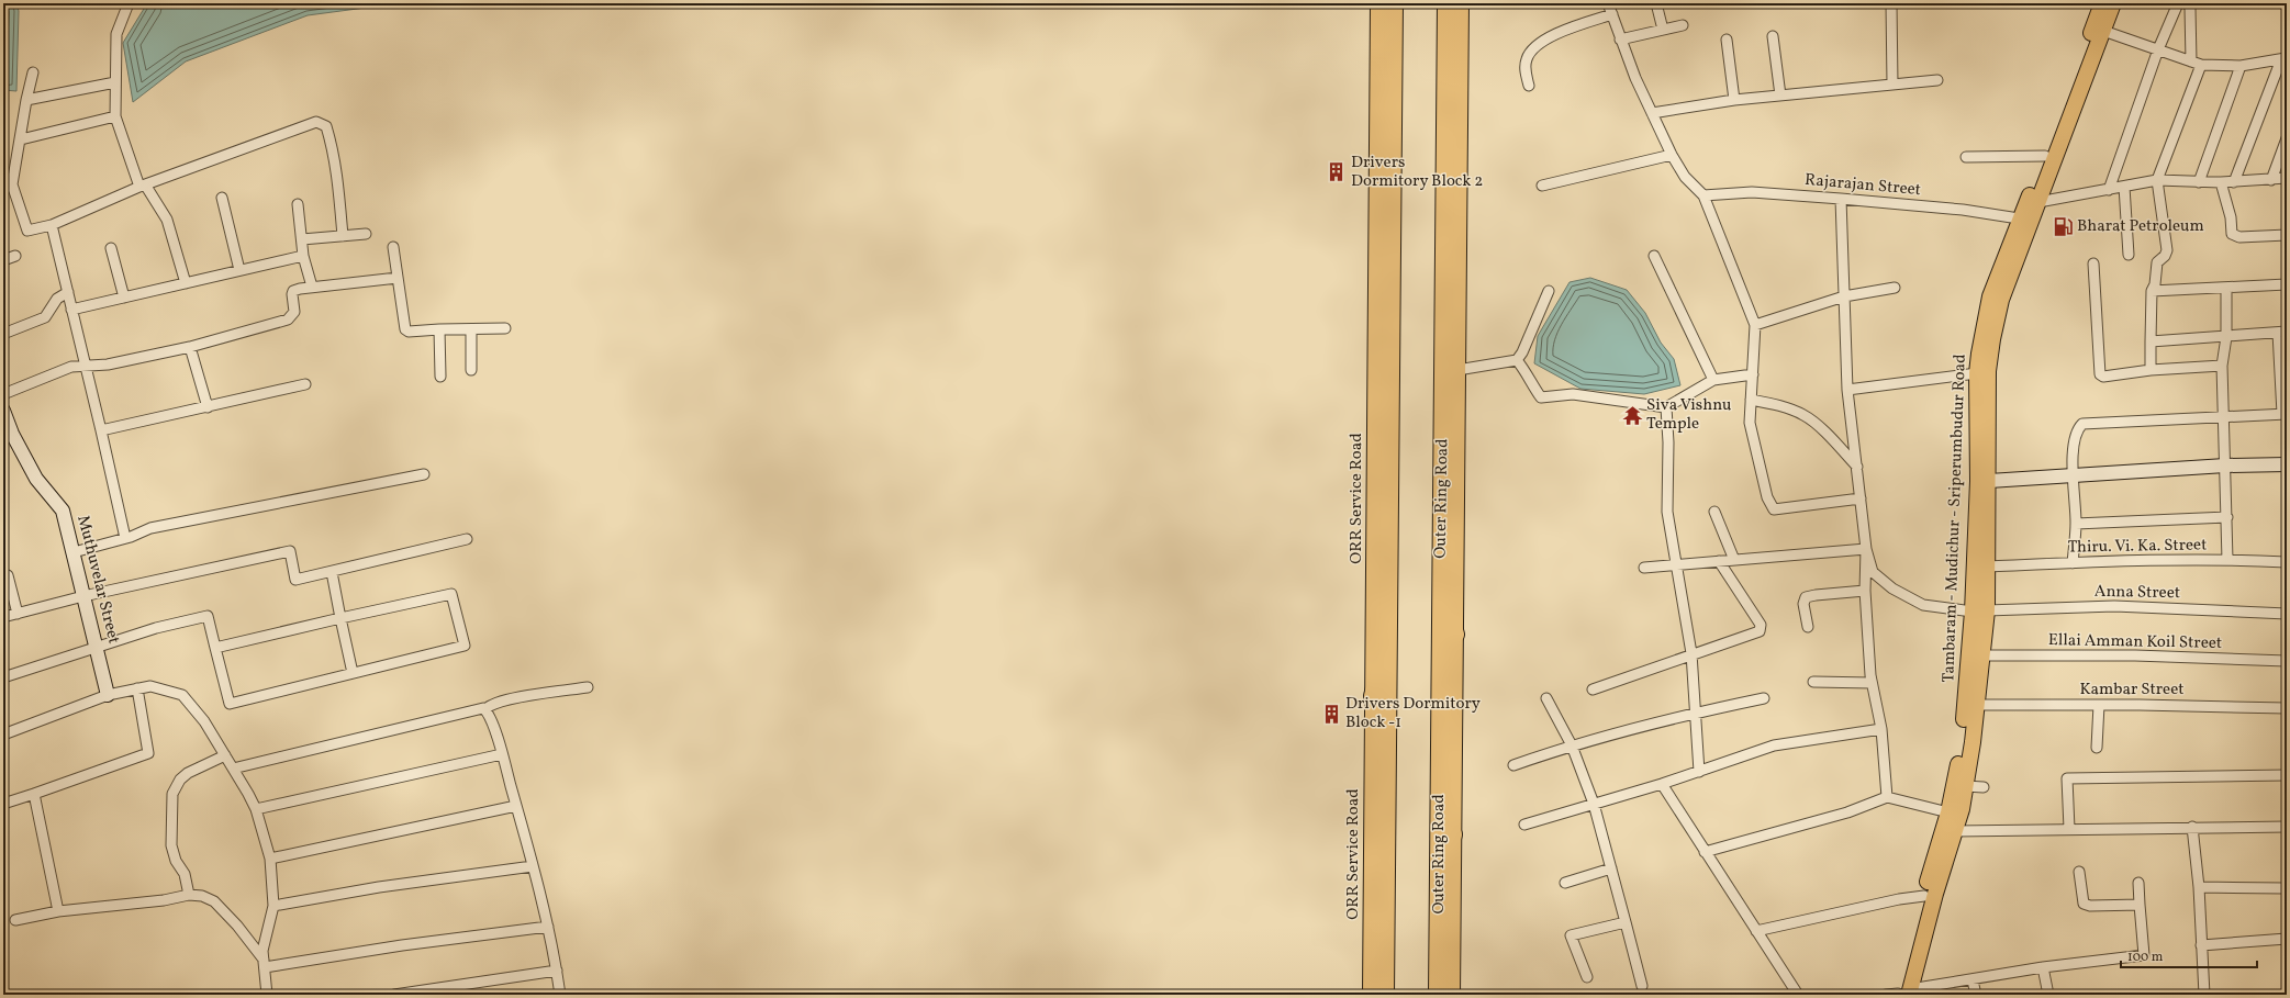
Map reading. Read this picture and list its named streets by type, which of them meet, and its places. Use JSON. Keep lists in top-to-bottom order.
{
  "streets": {
    "highway": ["Outer Ring Road"],
    "main road": ["ORR Service Road", "Tambaram - Mudichur - Sriperumbudur Road"],
    "street": [
      "Rajarajan Street",
      "Thiru. Vi. Ka. Street",
      "Muthuvelar Street",
      "Anna Street",
      "Ellai Amman Koil Street",
      "Kambar Street"
    ]
  },
  "crossings": [
    ["Rajarajan Street", "Tambaram - Mudichur - Sriperumbudur Road"],
    ["Tambaram - Mudichur - Sriperumbudur Road", "Thiru. Vi. Ka. Street"],
    ["Tambaram - Mudichur - Sriperumbudur Road", "Anna Street"],
    ["Tambaram - Mudichur - Sriperumbudur Road", "Ellai Amman Koil Street"],
    ["Tambaram - Mudichur - Sriperumbudur Road", "Kambar Street"]
  ],
  "places": {
    "building": ["Drivers Dormitory Block 2", "Drivers Dormitory Block -1"],
    "fuel station": ["Bharat Petroleum"],
    "temple": ["Siva Vishnu Temple"]
  },
  "scale_bar": "100 m"
}
